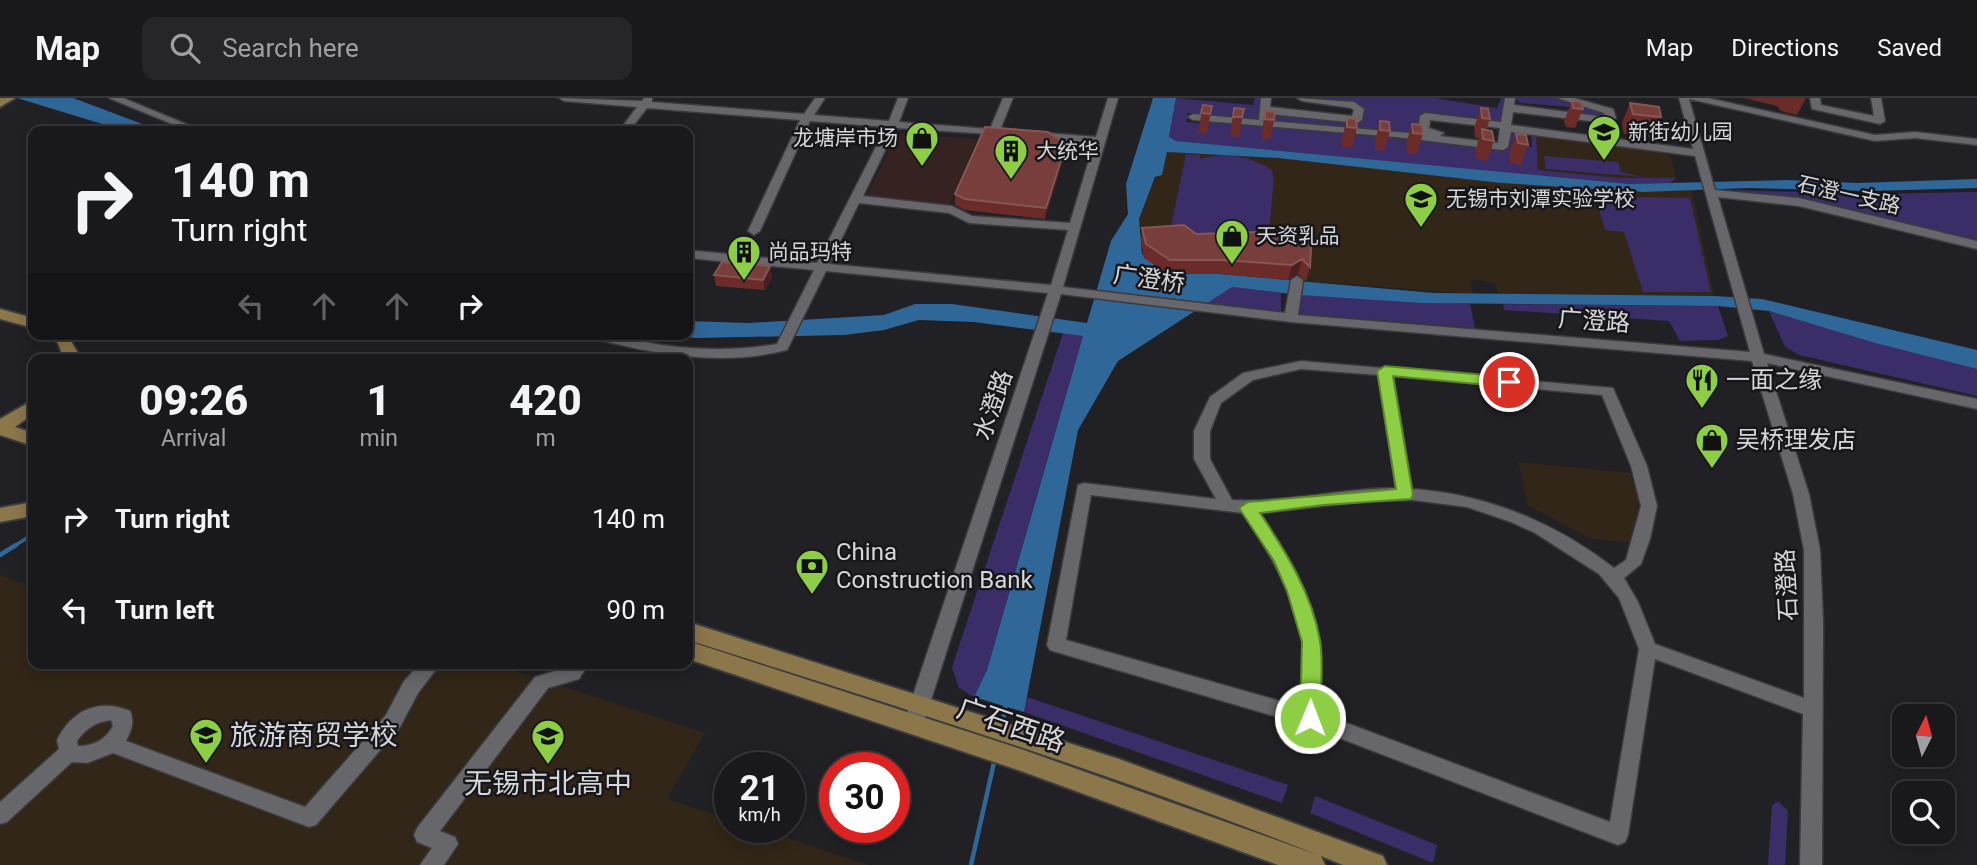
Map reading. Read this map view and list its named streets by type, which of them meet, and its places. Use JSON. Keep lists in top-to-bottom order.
{
  "streets": {
    "main road": ["广石西路"],
    "street": [
      "石澄一支路",
      "广澄桥",
      "广澄路",
      "水澄路",
      "石澄路"
    ]
  },
  "crossings": [
    ["石澄一支路", "石澄路"],
    ["广澄桥", "广澄路"],
    ["广澄桥", "水澄路"],
    ["广澄路", "石澄路"],
    ["水澄路", "广石西路"]
  ],
  "places": {
    "school or university": [
      "新街幼儿园",
      "无锡市刘潭实验学校",
      "旅游商贸学校",
      "无锡市北高中"
    ],
    "shop": ["龙塘岸市场", "天资乳品", "吴桥理发店"],
    "building": ["大统华", "尚品玛特"],
    "restaurant": ["一面之缘"],
    "bank": ["China Construction Bank"]
  },
  "north": "top",
  "page": {
    "header": "Map",
    "search": "Search here",
    "nav": ["Map", "Directions", "Saved"],
    "turn": ["140 m", "Turn right"],
    "eta": [
      "09:26",
      "Arrival",
      "1",
      "min",
      "420",
      "m"
    ],
    "list": [
      {
        "name": "Turn right",
        "value": "140 m"
      },
      {
        "name": "Turn left",
        "value": "90 m"
      }
    ],
    "speed": "21 km/h",
    "limit": "30"
  }
}
